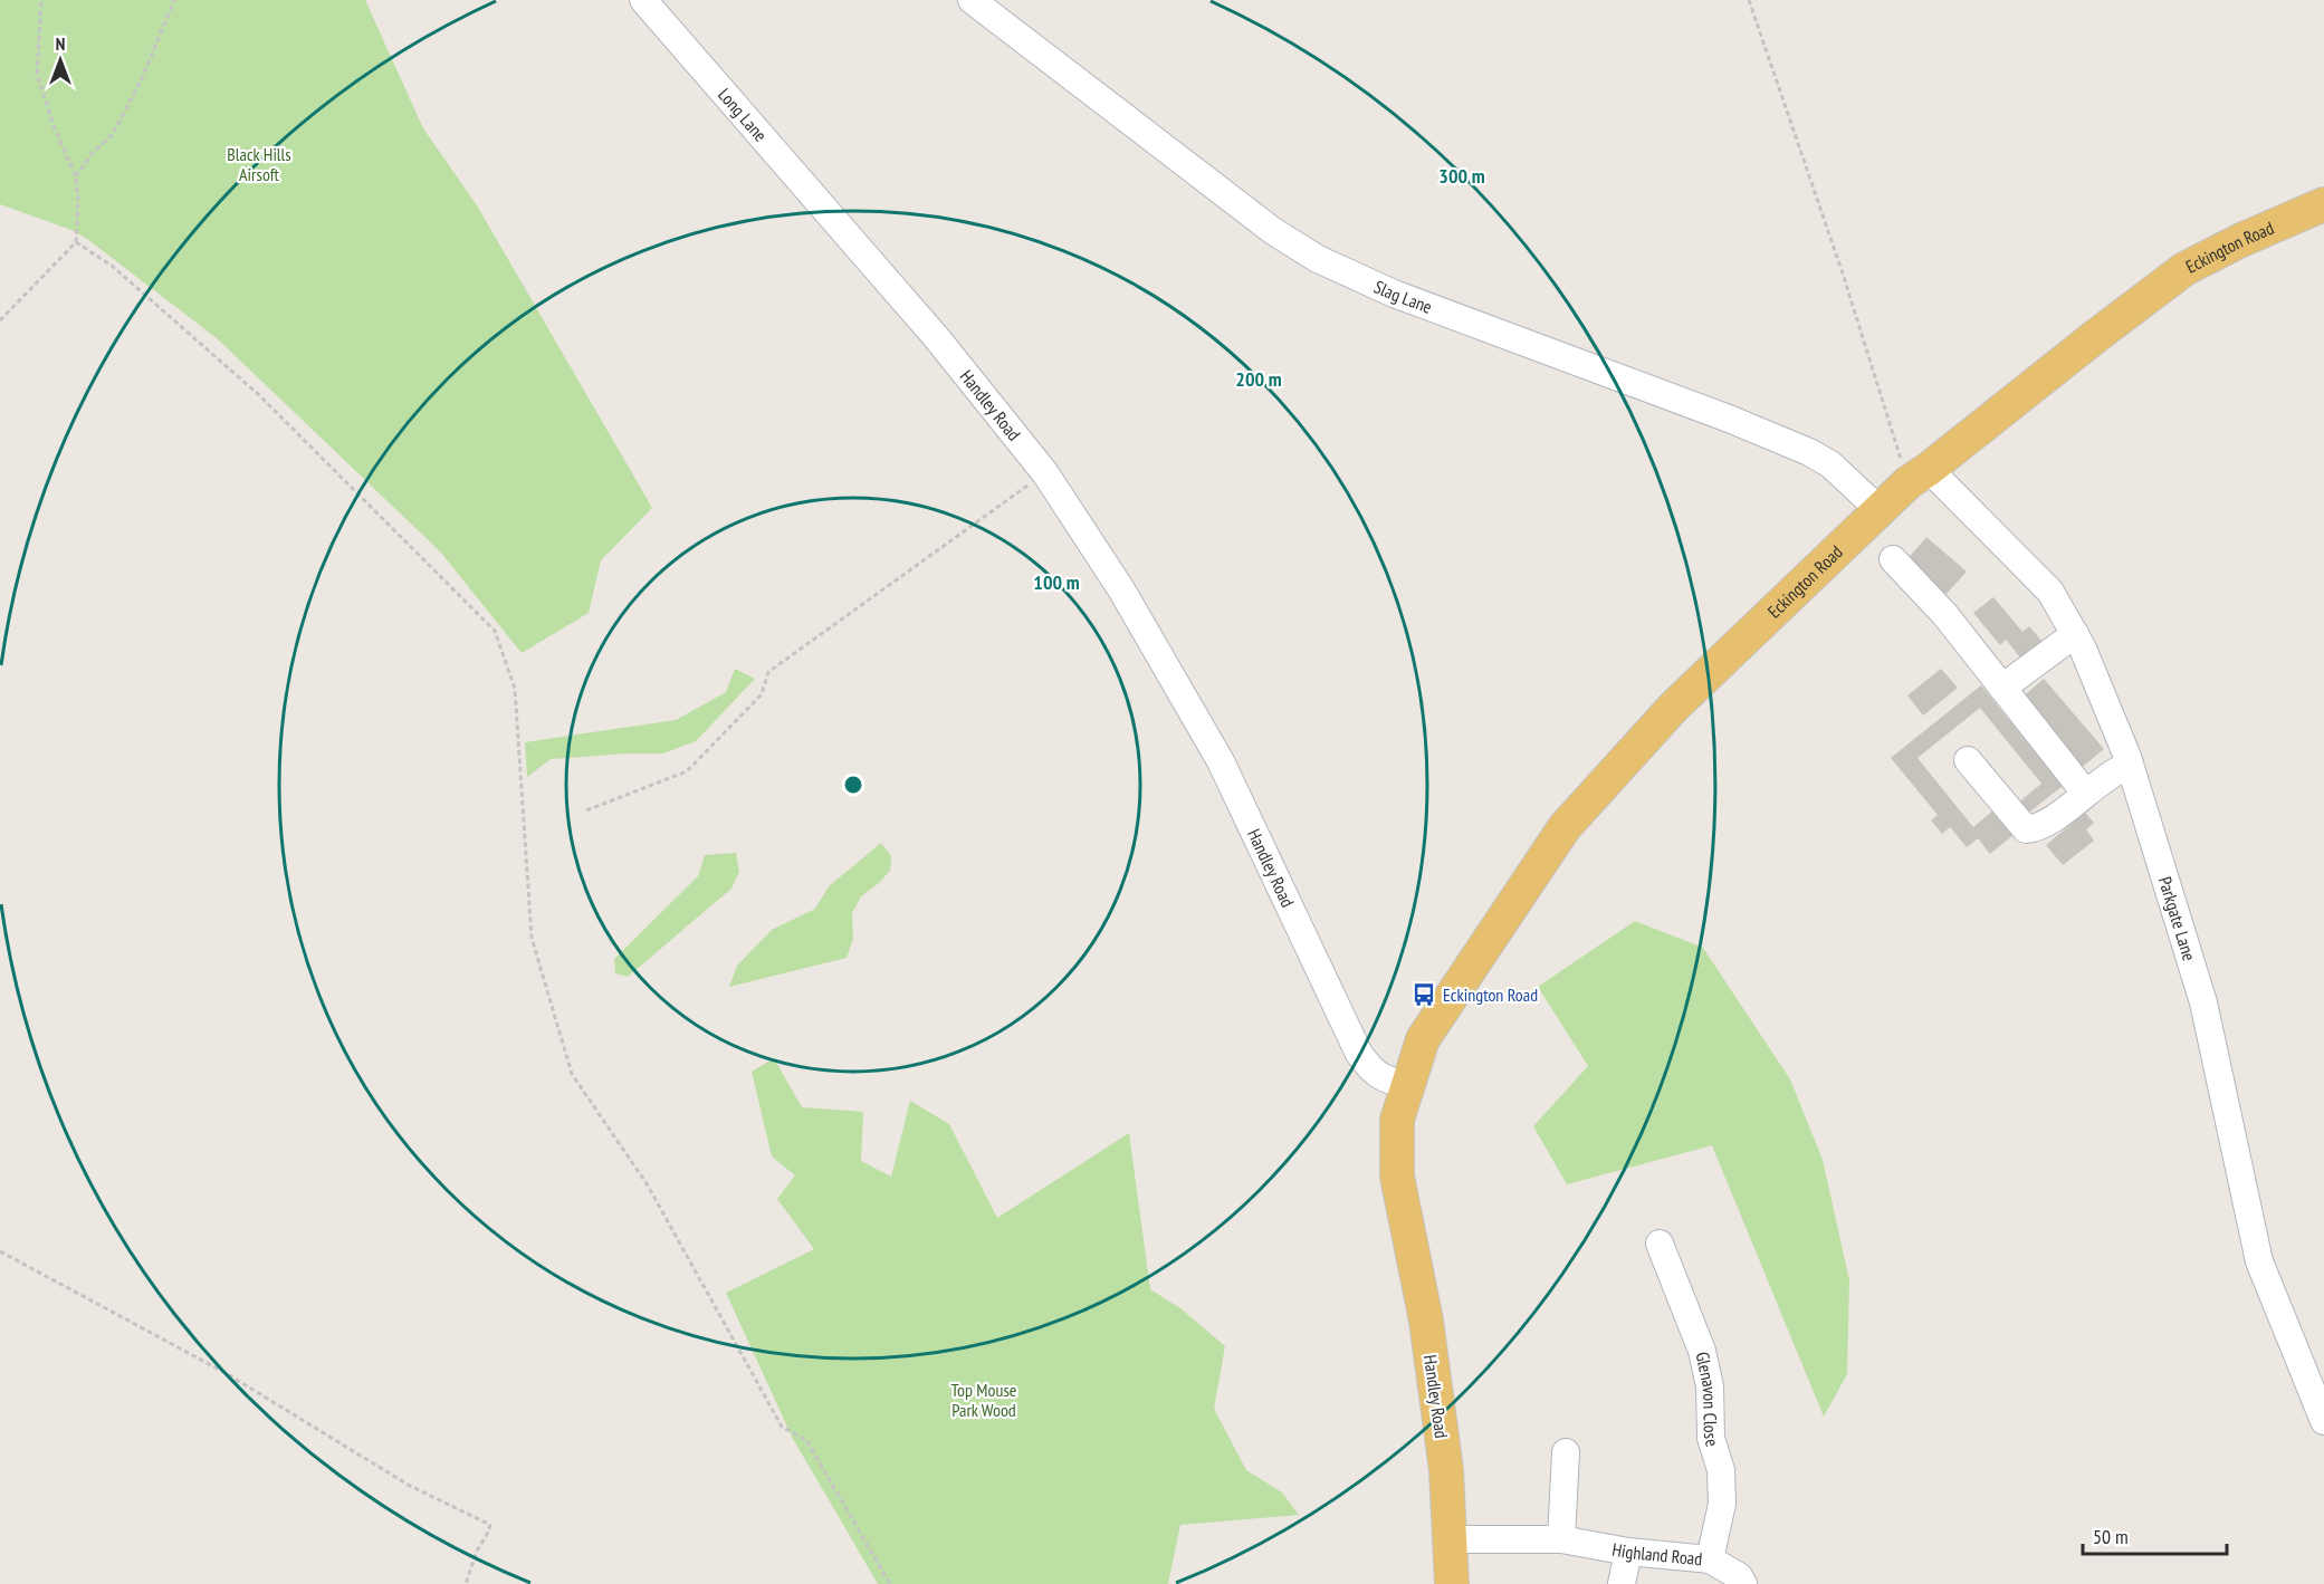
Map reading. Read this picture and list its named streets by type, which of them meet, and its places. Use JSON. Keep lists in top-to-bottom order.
{
  "streets": {
    "main road": ["Eckington Road", "Handley Road"],
    "street": [
      "Long Lane",
      "Slag Lane",
      "Parkgate Lane",
      "Glenavon Close",
      "Highland Road"
    ]
  },
  "crossings": [
    ["Long Lane", "Handley Road"],
    ["Eckington Road", "Slag Lane"],
    ["Eckington Road", "Handley Road"],
    ["Eckington Road", "Parkgate Lane"],
    ["Handley Road", "Highland Road"],
    ["Glenavon Close", "Highland Road"]
  ],
  "parks": ["Black Hills Airsoft", "Top Mouse Park Wood"],
  "places": {
    "bus stop": ["Eckington Road"]
  },
  "scale_bar": "50 m",
  "north": "top",
  "rings": ["300 m", "200 m", "100 m"]
}
